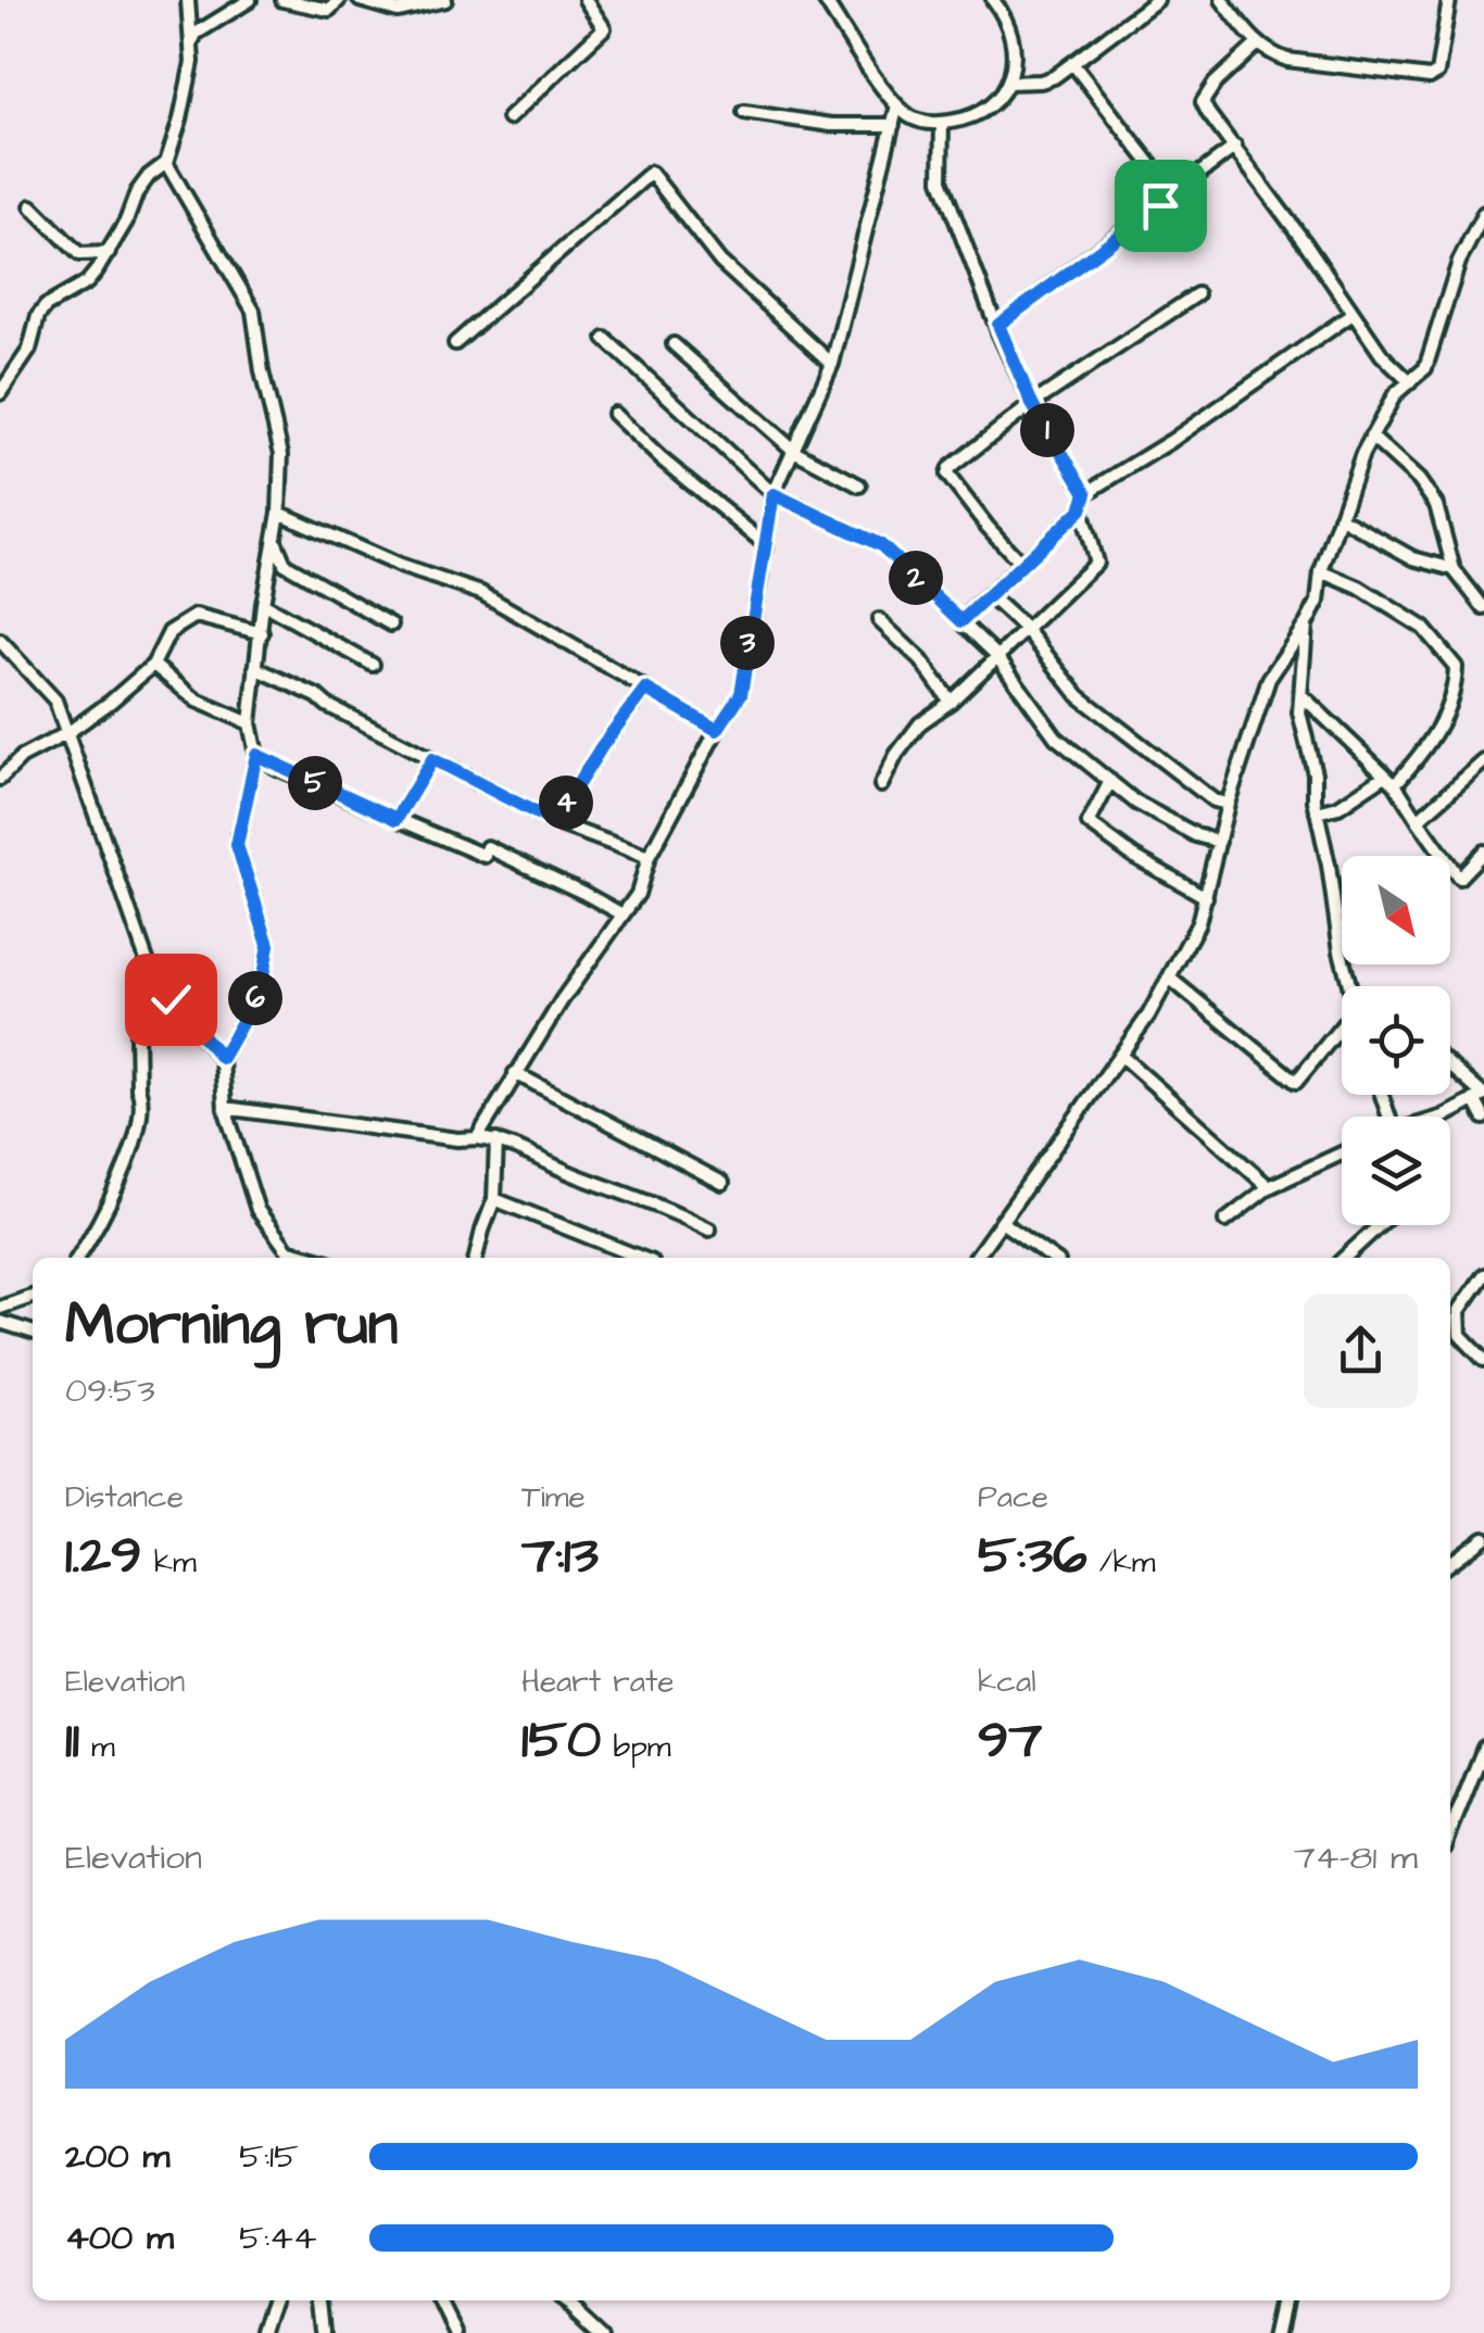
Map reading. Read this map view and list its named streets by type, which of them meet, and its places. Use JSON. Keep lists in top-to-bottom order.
{
  "north": "bottom right",
  "page": {
    "pins": [
      "1",
      "2",
      "3",
      "5",
      "4",
      "6"
    ],
    "heading": ["Morning run", "09:53"],
    "stats": [
      ["Distance", "1.29 km"],
      ["Time", "7:13"],
      ["Pace", "5:36 /km"],
      ["Elevation", "11 m"],
      ["Heart rate", "150 bpm"],
      ["kcal", "97"]
    ],
    "chart": ["Elevation", "74–81 m"],
    "list": [
      {
        "name": "200 m",
        "note": "5:15"
      },
      {
        "name": "400 m",
        "note": "5:44"
      }
    ]
  }
}
